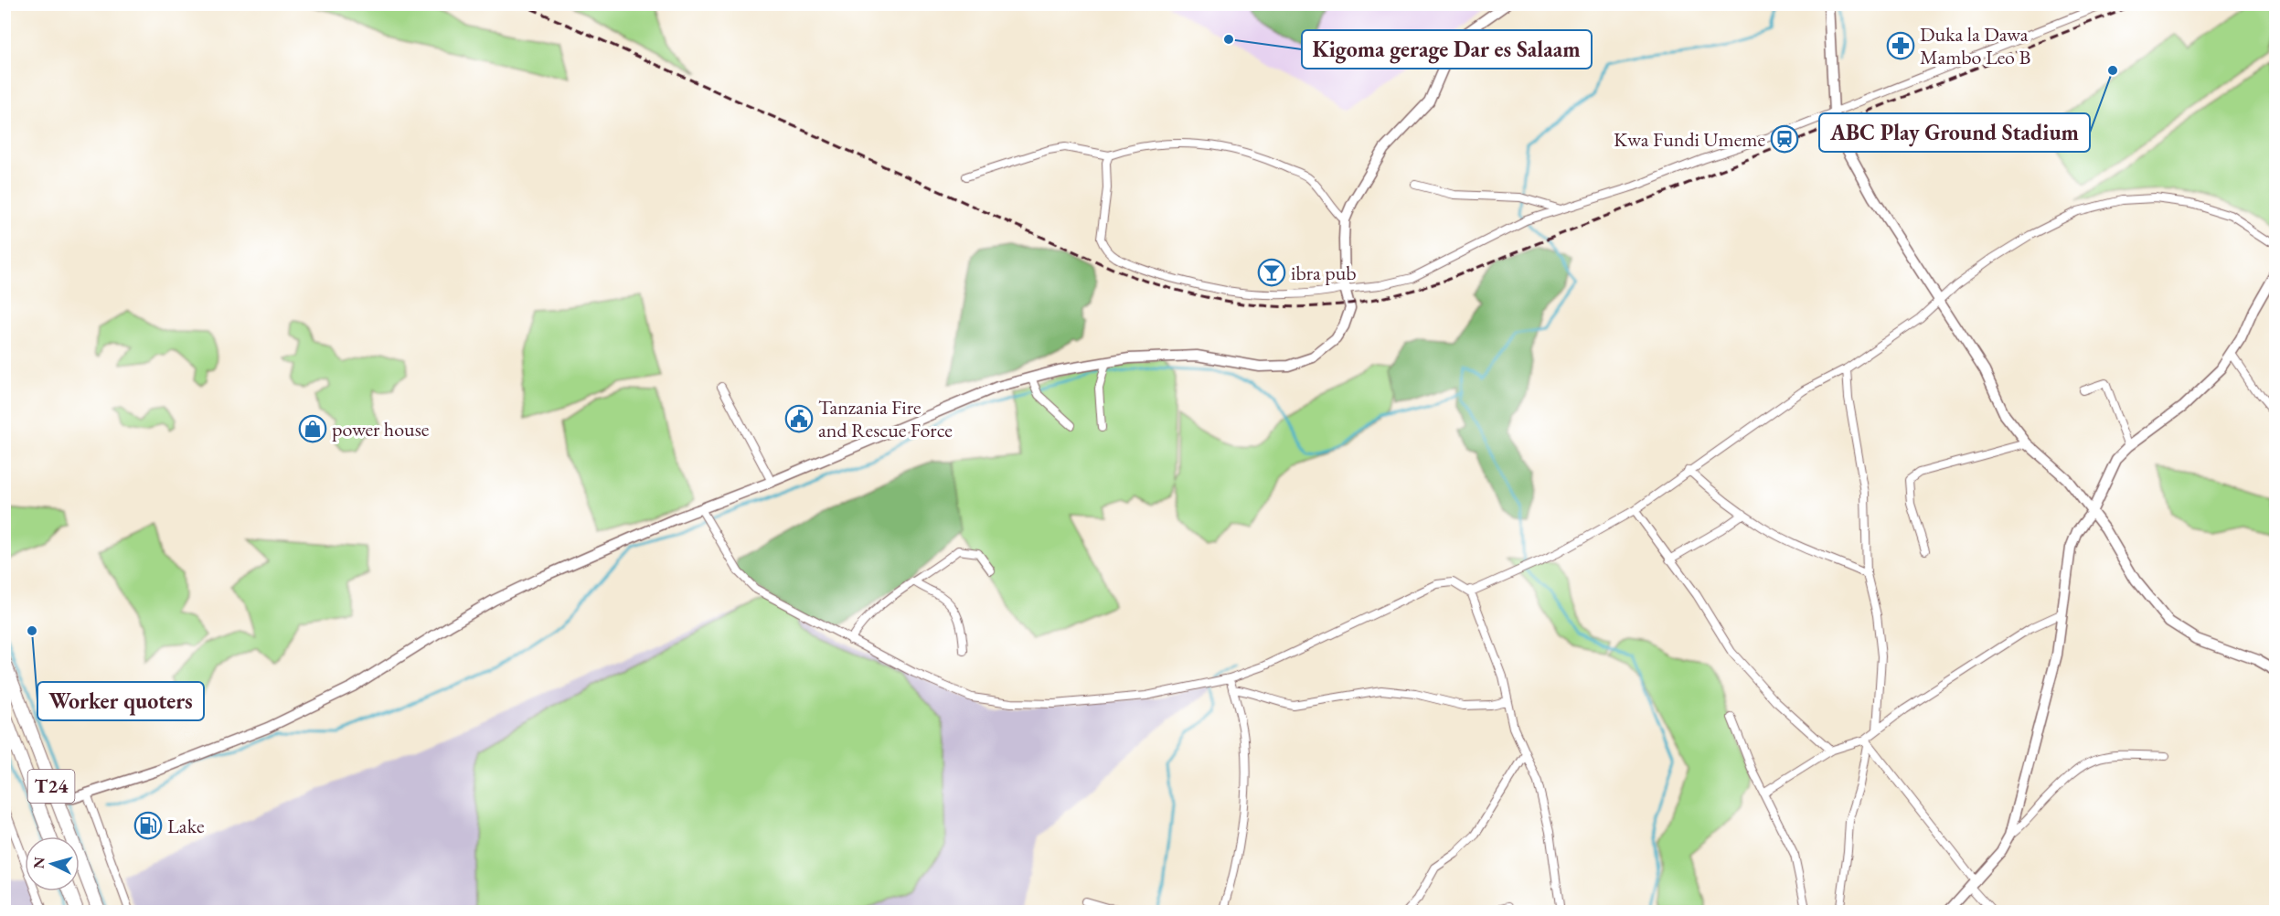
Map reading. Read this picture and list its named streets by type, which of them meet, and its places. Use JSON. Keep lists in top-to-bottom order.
{
  "streets": {
    "highway": ["T24"]
  },
  "places": {
    "other": ["Kigoma gerage Dar es Salaam", "ABC Play Ground Stadium", "Worker quoters"],
    "pharmacy": ["Duka la Dawa Mambo Leo B"],
    "station": ["Kwa Fundi Umeme"],
    "bar": ["ibra pub"],
    "public building": ["Tanzania Fire and Rescue Force"],
    "shop": ["power house"],
    "fuel station": ["Lake"]
  },
  "north": "left"
}
